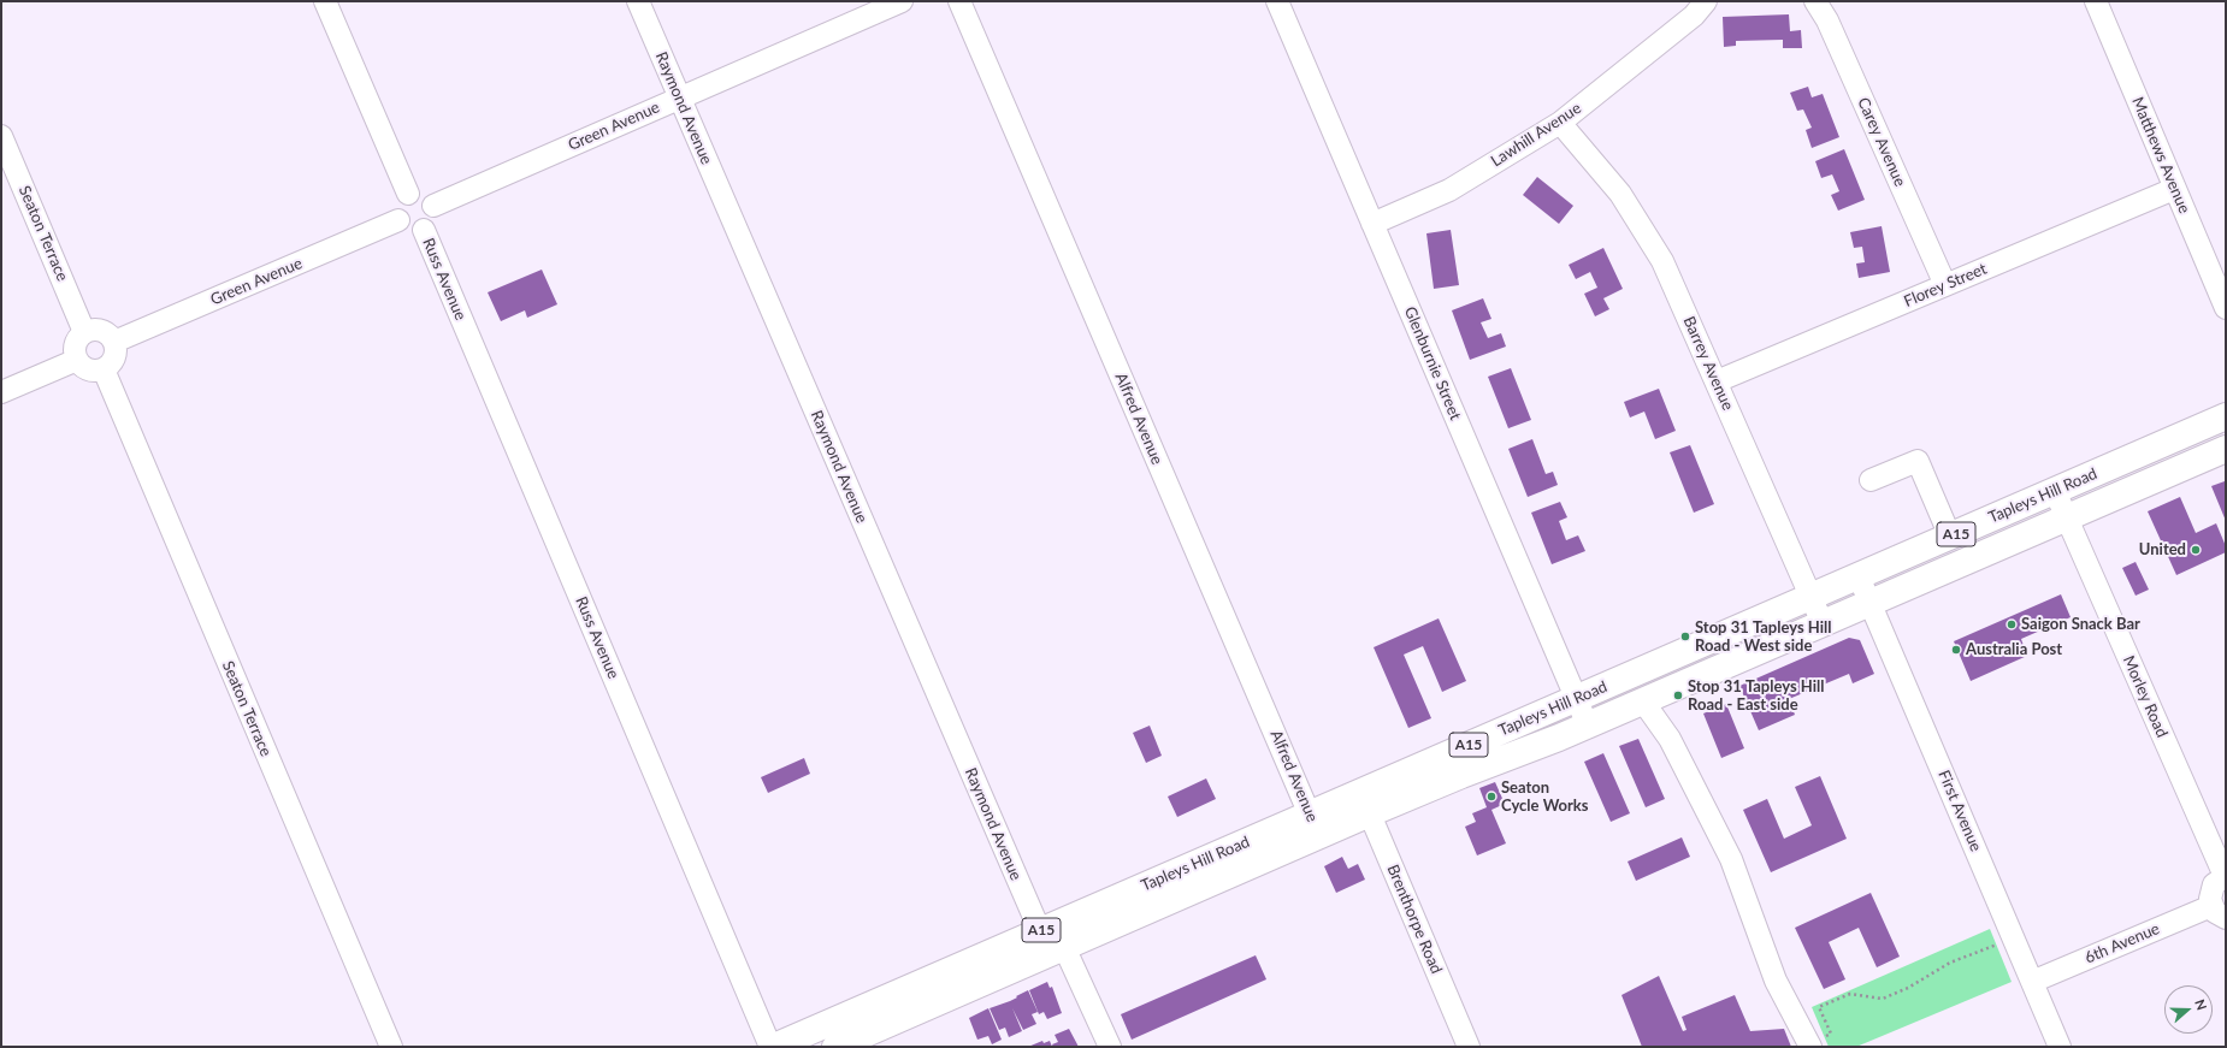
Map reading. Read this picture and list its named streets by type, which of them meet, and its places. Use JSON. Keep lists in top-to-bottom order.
{
  "streets": {
    "main road": ["Tapleys Hill Road", "A15"],
    "street": [
      "Raymond Avenue",
      "Green Avenue",
      "Lawhill Avenue",
      "Carey Avenue",
      "Matthews Avenue",
      "Seaton Terrace",
      "Russ Avenue",
      "Florey Street",
      "Glenburnie Street",
      "Barrey Avenue",
      "Alfred Avenue",
      "Morley Road",
      "First Avenue",
      "Brenthorpe Road",
      "6th Avenue"
    ]
  },
  "crossings": [
    ["Raymond Avenue", "Green Avenue"],
    ["Raymond Avenue", "Tapleys Hill Road"],
    ["Green Avenue", "Seaton Terrace"],
    ["Green Avenue", "Russ Avenue"],
    ["Lawhill Avenue", "Glenburnie Street"],
    ["Lawhill Avenue", "Barrey Avenue"],
    ["Carey Avenue", "Florey Street"],
    ["Matthews Avenue", "Florey Street"],
    ["Florey Street", "Barrey Avenue"],
    ["Glenburnie Street", "Tapleys Hill Road"],
    ["Barrey Avenue", "Tapleys Hill Road"],
    ["Alfred Avenue", "Tapleys Hill Road"],
    ["Tapleys Hill Road", "Morley Road"],
    ["Tapleys Hill Road", "First Avenue"],
    ["Tapleys Hill Road", "Brenthorpe Road"],
    ["First Avenue", "6th Avenue"]
  ],
  "places": [
    "United",
    "Saigon Snack Bar",
    "Stop 31 Tapleys Hill Road - West side",
    "Australia Post",
    "Stop 31 Tapleys Hill Road - East side",
    "Seaton Cycle Works"
  ],
  "north": "right"
}
